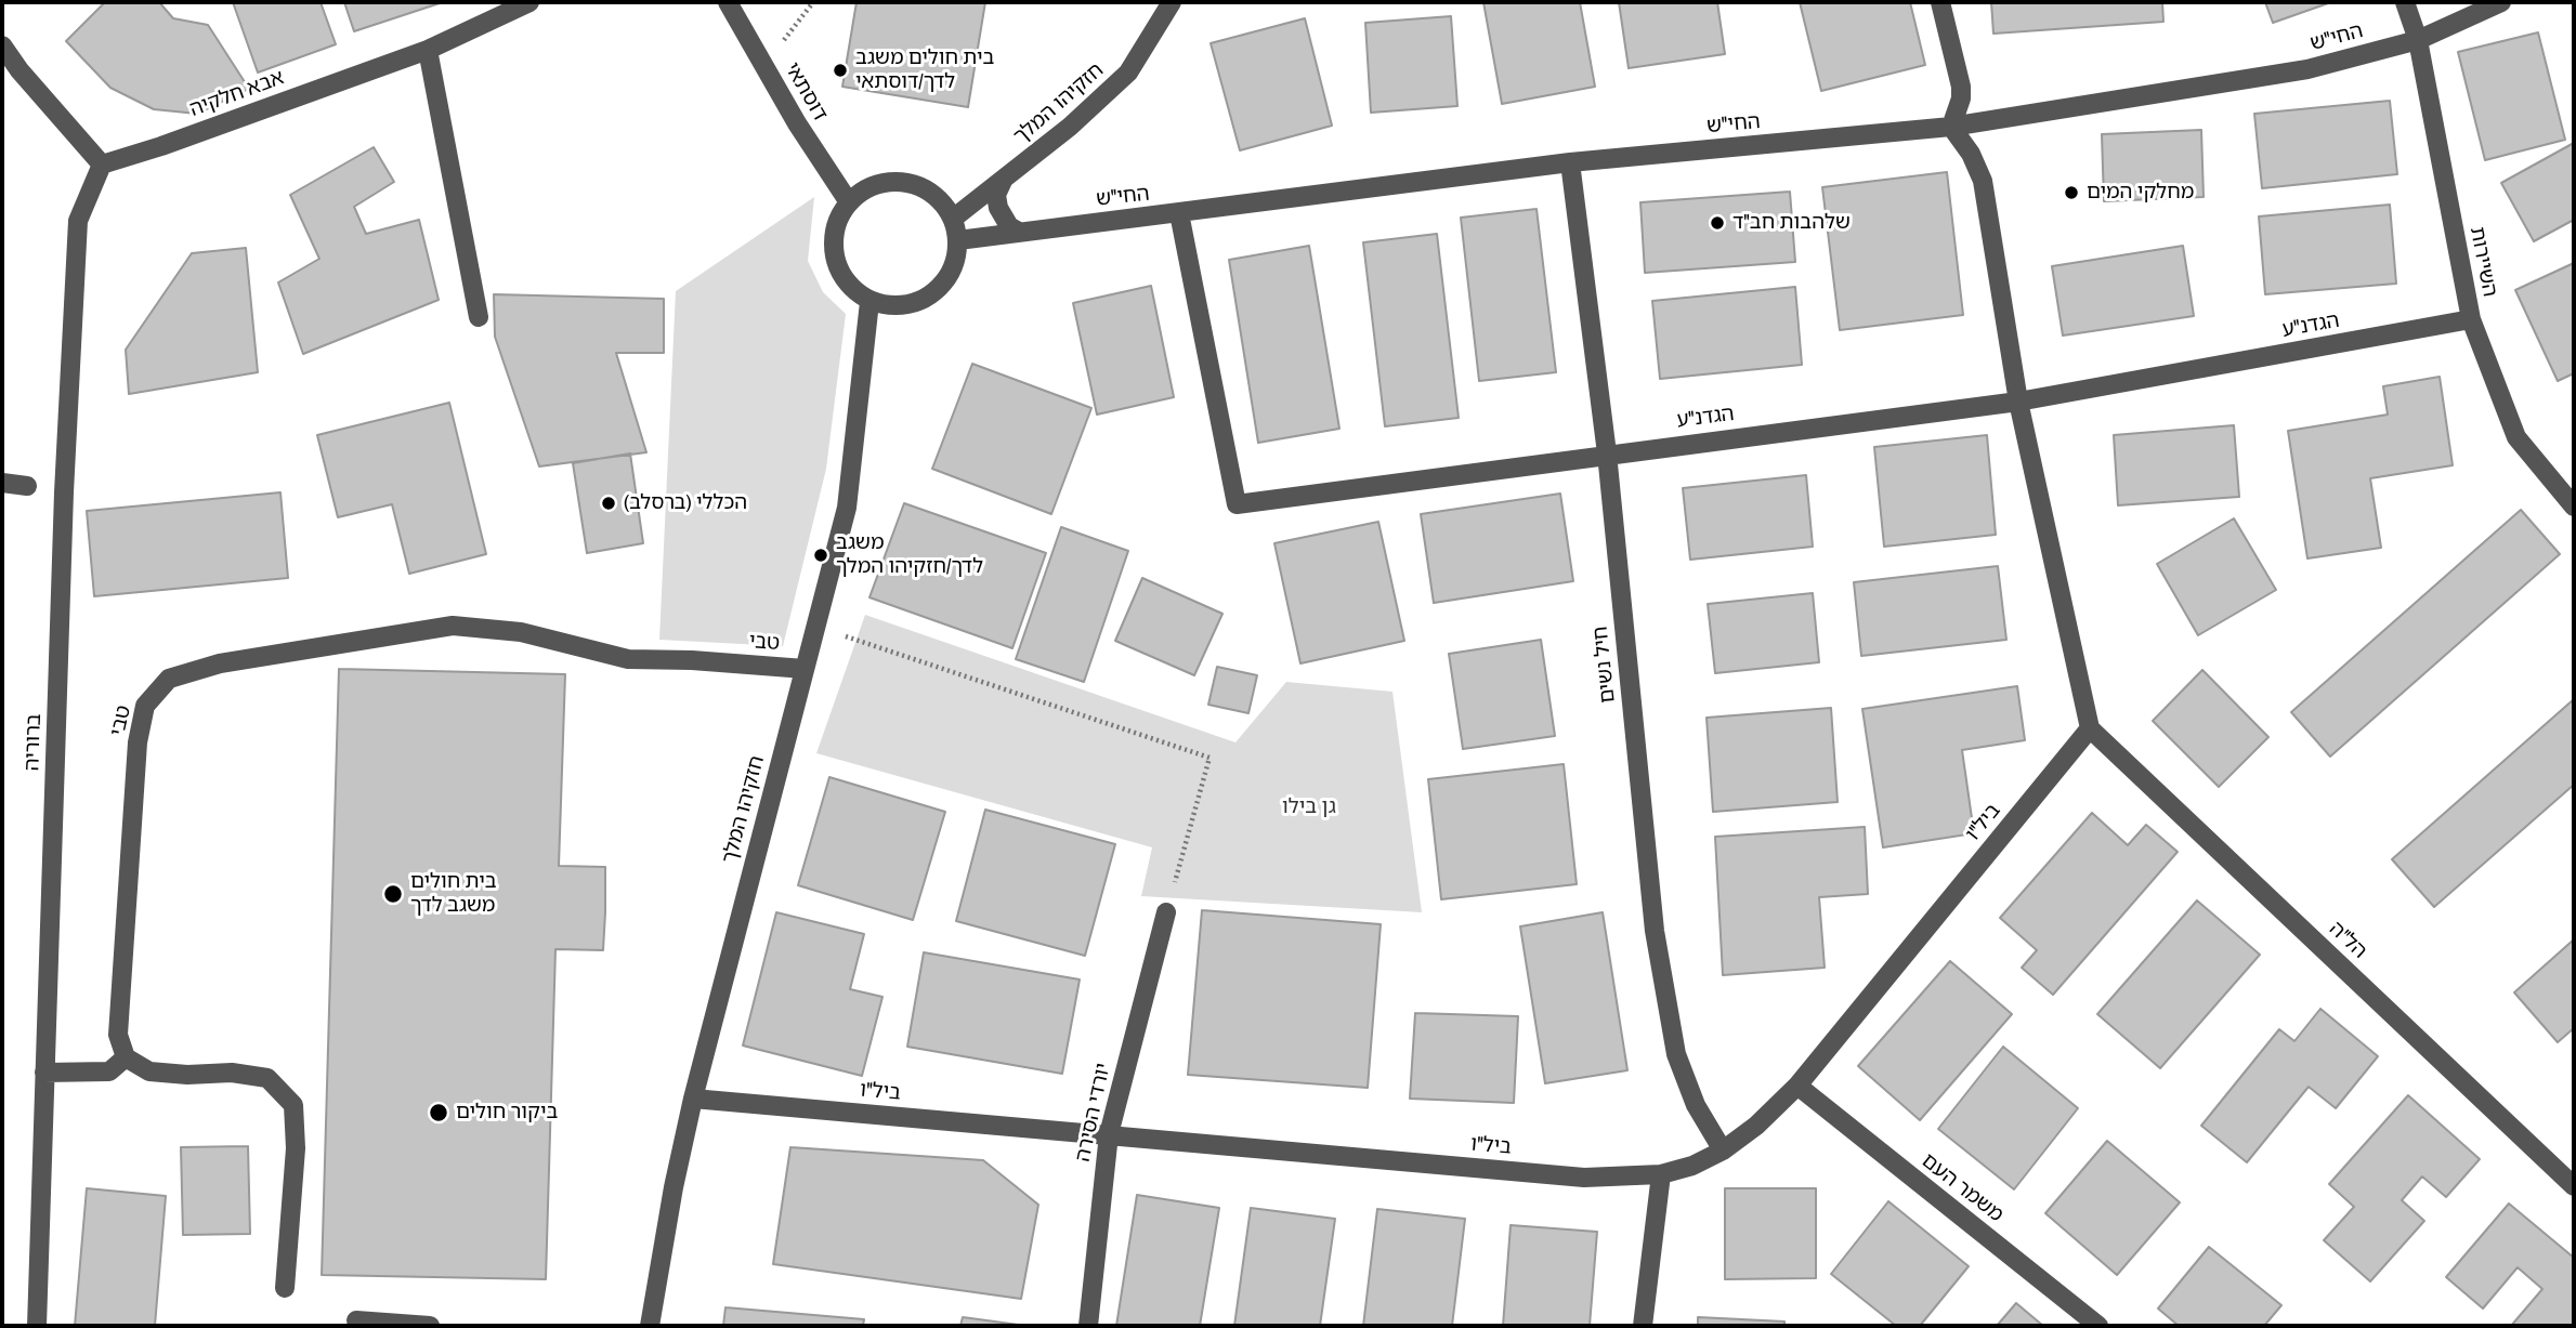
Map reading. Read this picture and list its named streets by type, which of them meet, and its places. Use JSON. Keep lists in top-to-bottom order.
{
  "streets": {
    "street": [
      "החי\"ש",
      "דוסתאי",
      "אבא חלקיה",
      "חזקיהו המלך",
      "השיירות",
      "הגדנ\"ע",
      "טבי",
      "חיל נשים",
      "ברוריה",
      "ביל\"ו",
      "הל\"ה",
      "יורדי הסירה",
      "משמר העם"
    ]
  },
  "crossings": [
    ["החי\"ש", "דוסתאי"],
    ["החי\"ש", "חזקיהו המלך"],
    ["החי\"ש", "השיירות"],
    ["החי\"ש", "הגדנ\"ע"],
    ["החי\"ש", "חיל נשים"],
    ["דוסתאי", "חזקיהו המלך"],
    ["אבא חלקיה", "ברוריה"],
    ["חזקיהו המלך", "טבי"],
    ["חזקיהו המלך", "ביל\"ו"],
    ["השיירות", "הגדנ\"ע"],
    ["הגדנ\"ע", "חיל נשים"],
    ["חיל נשים", "ביל\"ו"],
    ["ביל\"ו", "הל\"ה"],
    ["ביל\"ו", "יורדי הסירה"],
    ["ביל\"ו", "משמר העם"]
  ],
  "parks": ["גן בילו"],
  "places": [
    "בית חולים משגב לדך/דוסתאי",
    "מחלקי המים",
    "שלהבות חב\"ד",
    "הכללי (ברסלב)",
    "משגב לדך/חזקיהו המלך",
    "בית חולים משגב לדך",
    "ביקור חולים"
  ]
}
